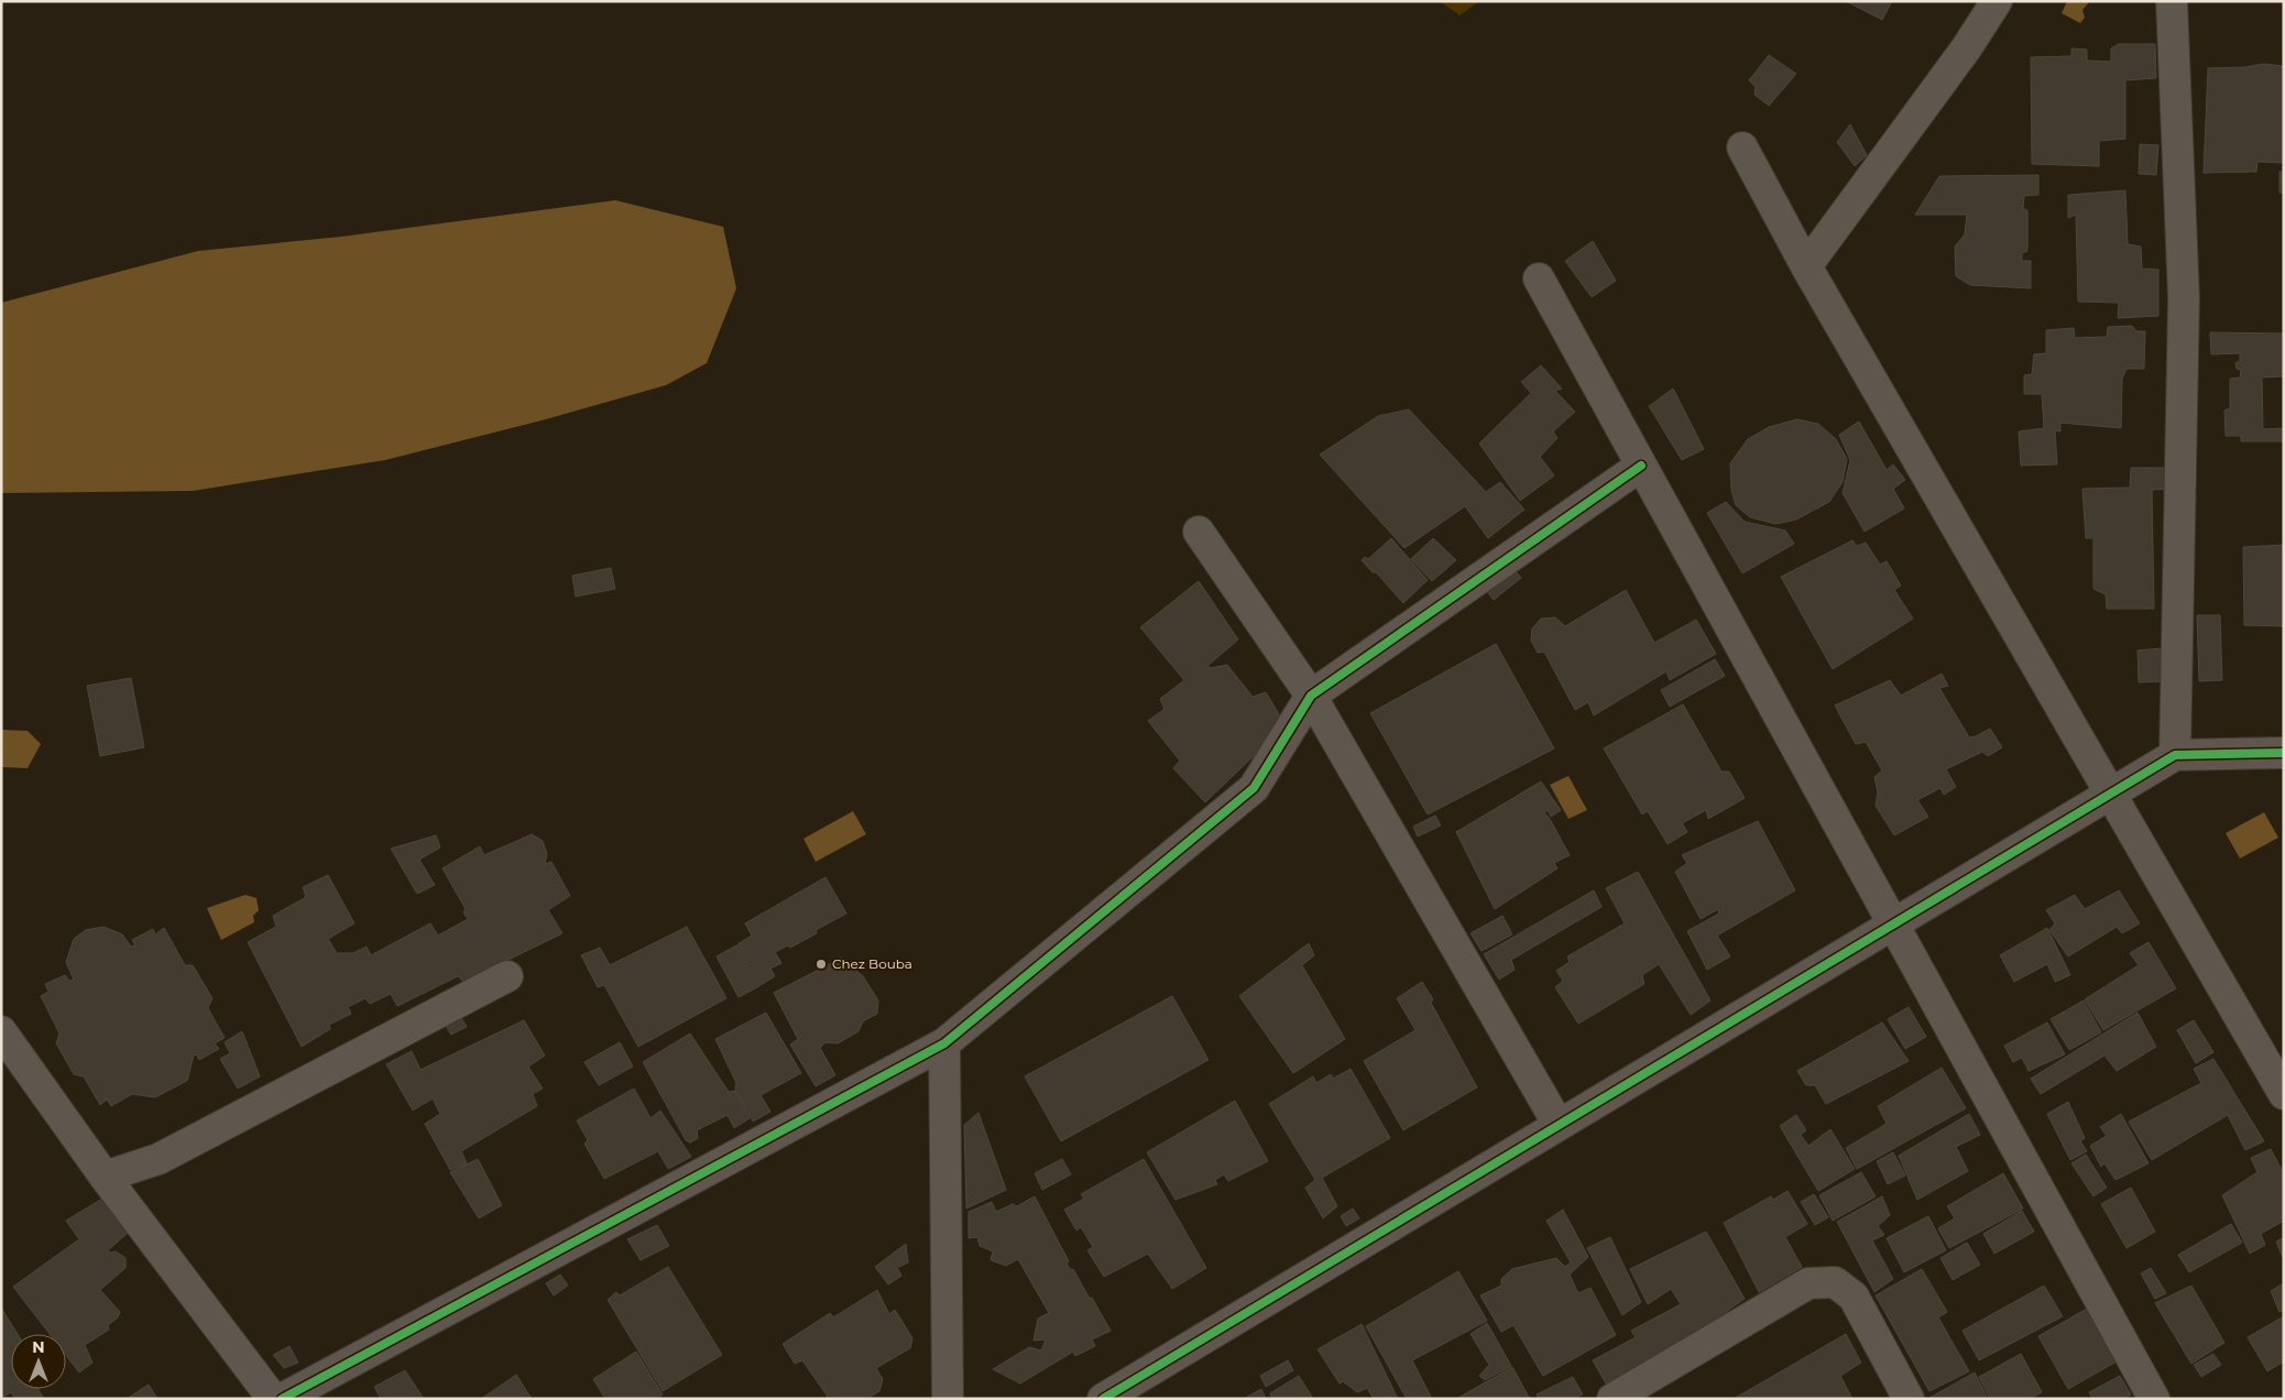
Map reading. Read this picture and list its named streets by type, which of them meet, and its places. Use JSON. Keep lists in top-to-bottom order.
{
  "places": ["Chez Bouba"],
  "north": "top"
}
